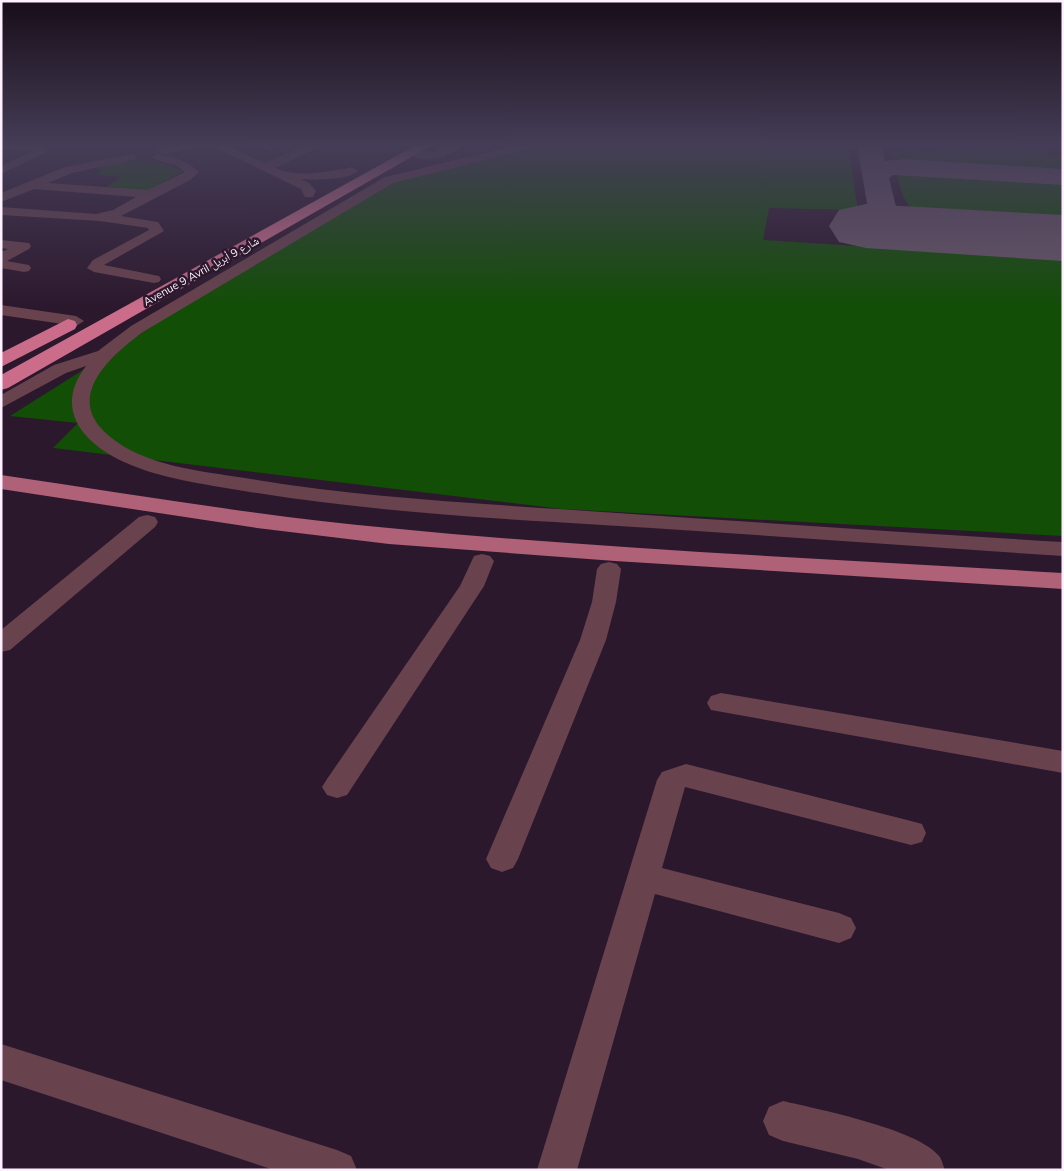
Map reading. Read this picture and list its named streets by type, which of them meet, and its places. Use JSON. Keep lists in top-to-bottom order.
{
  "streets": {
    "highway": ["Avenue 9 Avril شارع 9 أبريل"]
  }
}
